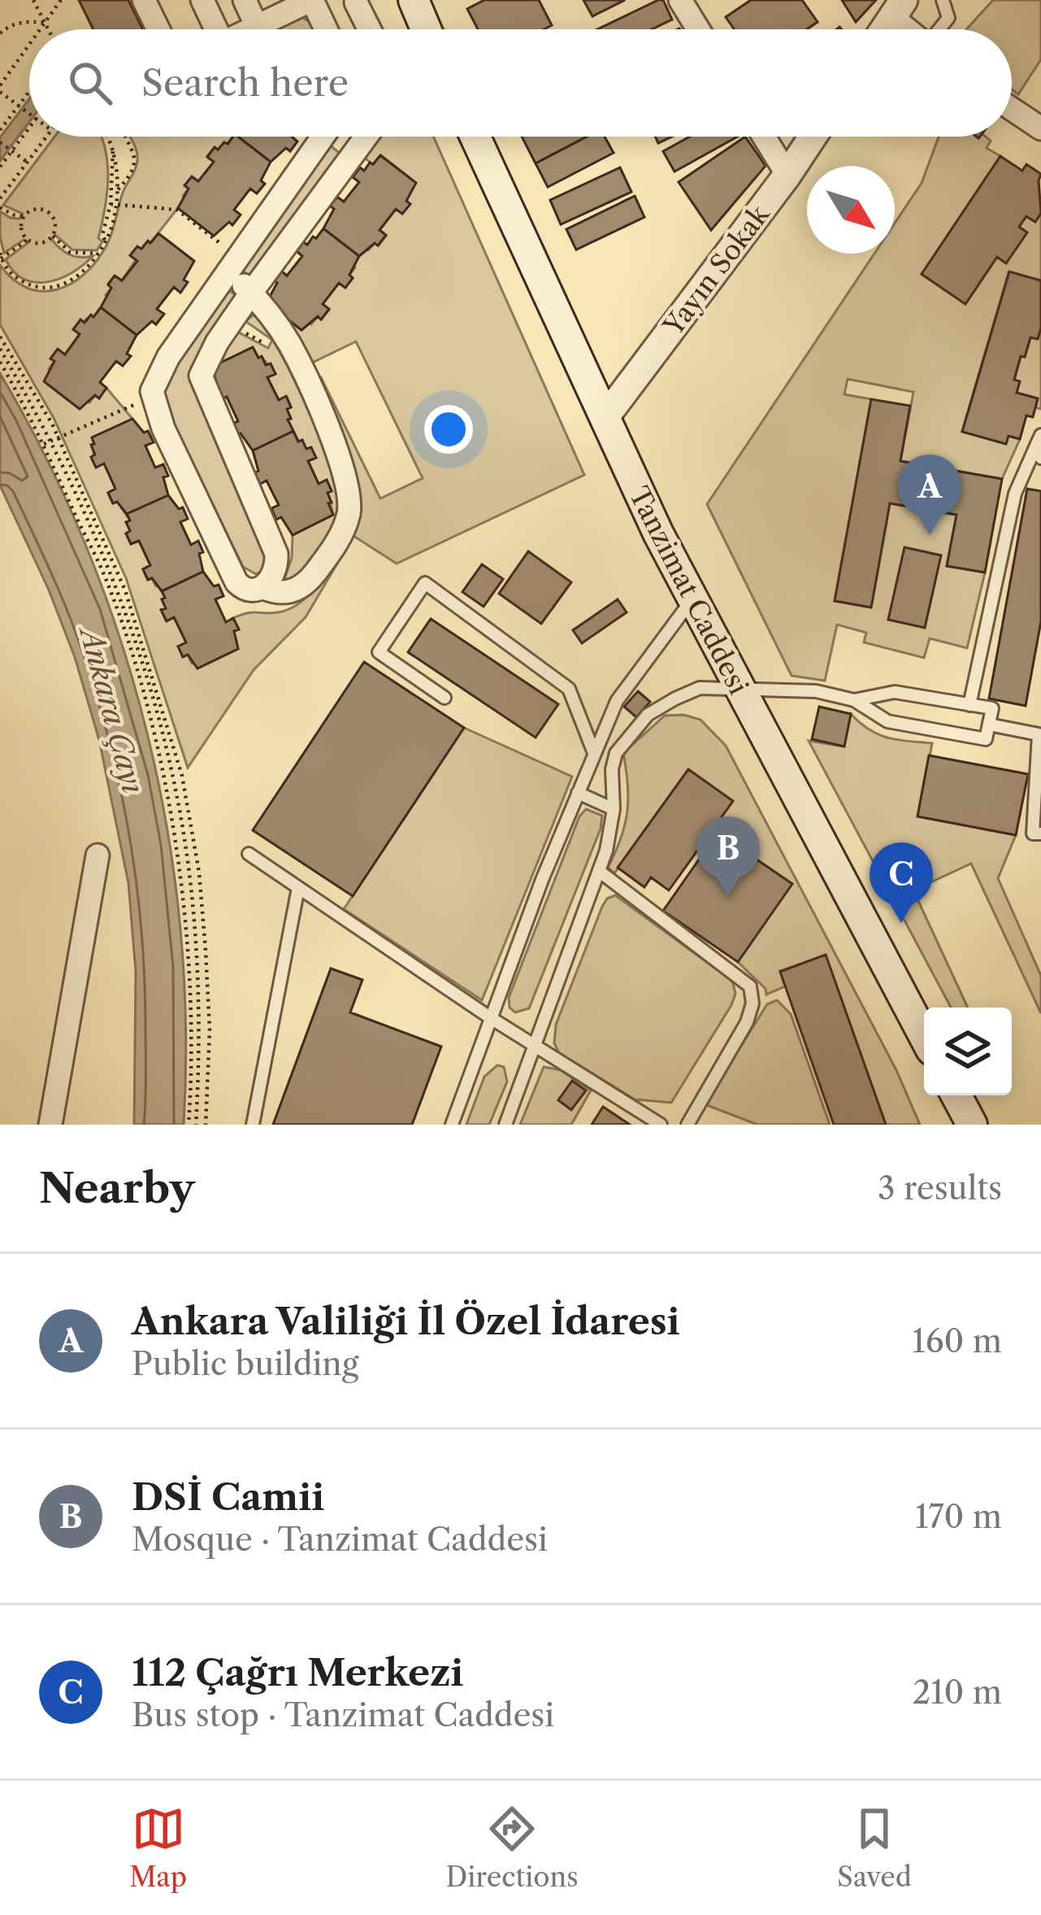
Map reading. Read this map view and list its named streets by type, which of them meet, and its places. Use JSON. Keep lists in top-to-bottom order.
{
  "streets": {
    "main road": ["Tanzimat Caddesi"],
    "street": ["Yayın Sokak"]
  },
  "crossings": [
    ["Yayın Sokak", "Tanzimat Caddesi"]
  ],
  "water": ["Ankara Çayı"],
  "north": "bottom right",
  "page": {
    "search": "Search here",
    "pins": ["A", "B", "C"],
    "heading": ["Nearby", "3 results"],
    "list": [
      {
        "mark": "A",
        "name": "Ankara Valiliği İl Özel İdaresi",
        "note": "Public building",
        "value": "160 m"
      },
      {
        "mark": "B",
        "name": "DSİ Camii",
        "note": "Mosque · Tanzimat Caddesi",
        "value": "170 m"
      },
      {
        "mark": "C",
        "name": "112 Çağrı Merkezi",
        "note": "Bus stop · Tanzimat Caddesi",
        "value": "210 m"
      }
    ],
    "nav": ["Map", "Directions", "Saved"]
  }
}
